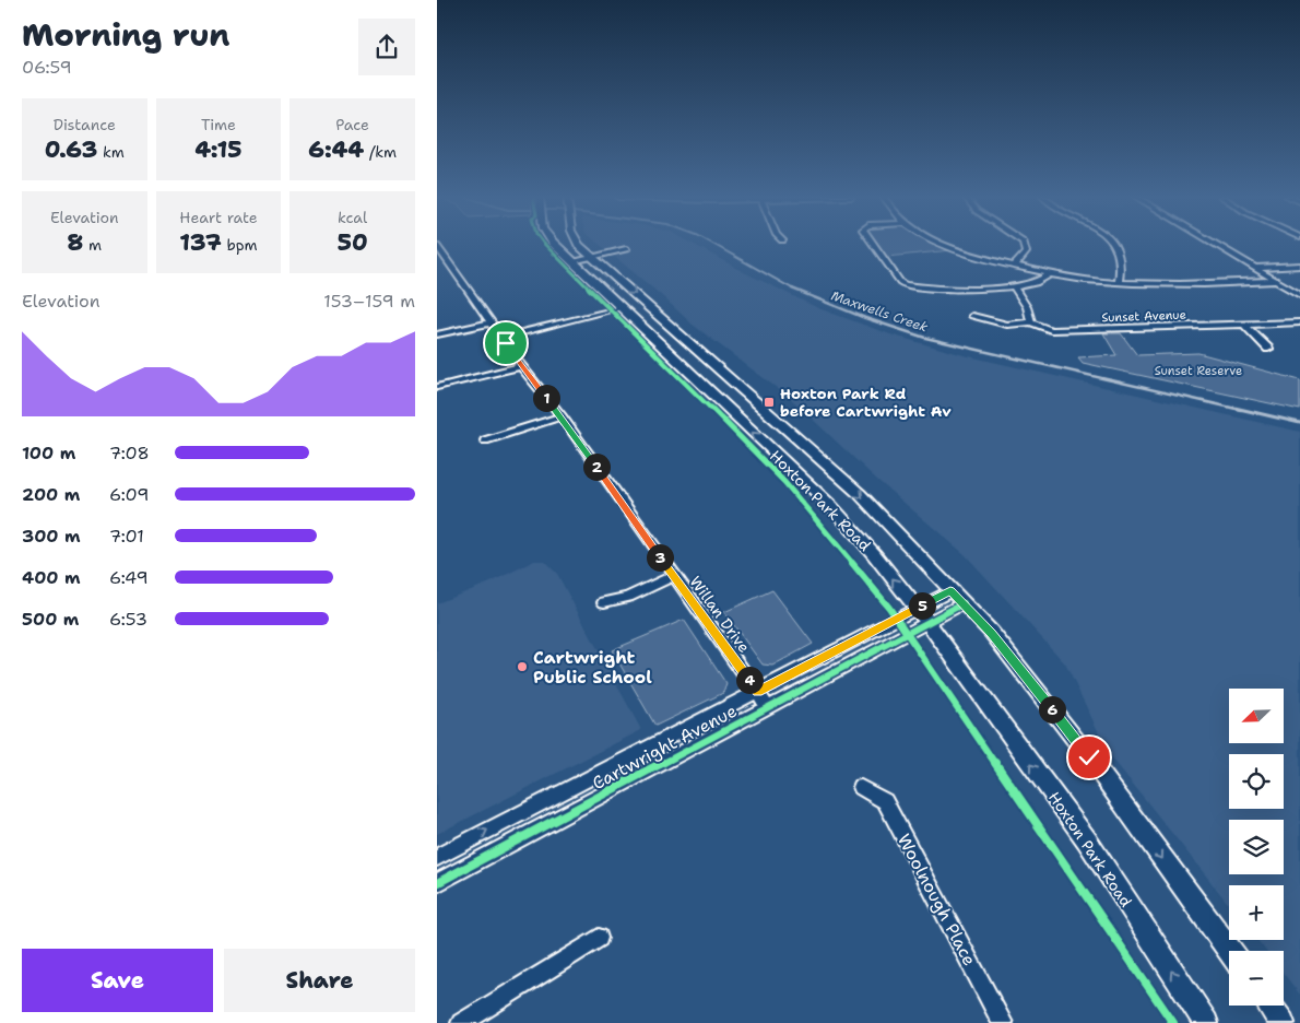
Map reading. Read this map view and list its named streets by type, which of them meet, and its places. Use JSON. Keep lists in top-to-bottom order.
{
  "streets": {
    "main road": ["Hoxton Park Road"],
    "street": [
      "Sunset Avenue",
      "Willan Drive",
      "Cartwright Avenue",
      "Woolnough Place"
    ]
  },
  "crossings": [
    ["Hoxton Park Road", "Cartwright Avenue"],
    ["Willan Drive", "Cartwright Avenue"]
  ],
  "water": ["Maxwells Creek"],
  "parks": ["Sunset Reserve"],
  "places": {
    "transit": ["Hoxton Park Rd before Cartwright Av"],
    "other": ["Cartwright Public School"]
  },
  "north": "bottom left",
  "page": {
    "heading": ["Morning run", "06:59"],
    "stats": [
      ["Distance", "0.63 km"],
      ["Time", "4:15"],
      ["Pace", "6:44 /km"],
      ["Elevation", "8 m"],
      ["Heart rate", "137 bpm"],
      ["kcal", "50"]
    ],
    "chart": ["Elevation", "153–159 m"],
    "pins": [
      "1",
      "2",
      "3",
      "5",
      "4",
      "6"
    ],
    "list": [
      {
        "name": "100 m",
        "note": "7:08"
      },
      {
        "name": "200 m",
        "note": "6:09"
      },
      {
        "name": "300 m",
        "note": "7:01"
      },
      {
        "name": "400 m",
        "note": "6:49"
      },
      {
        "name": "500 m",
        "note": "6:53"
      }
    ],
    "map_buttons": ["+", "−"],
    "buttons": ["Save", "Share"]
  }
}
